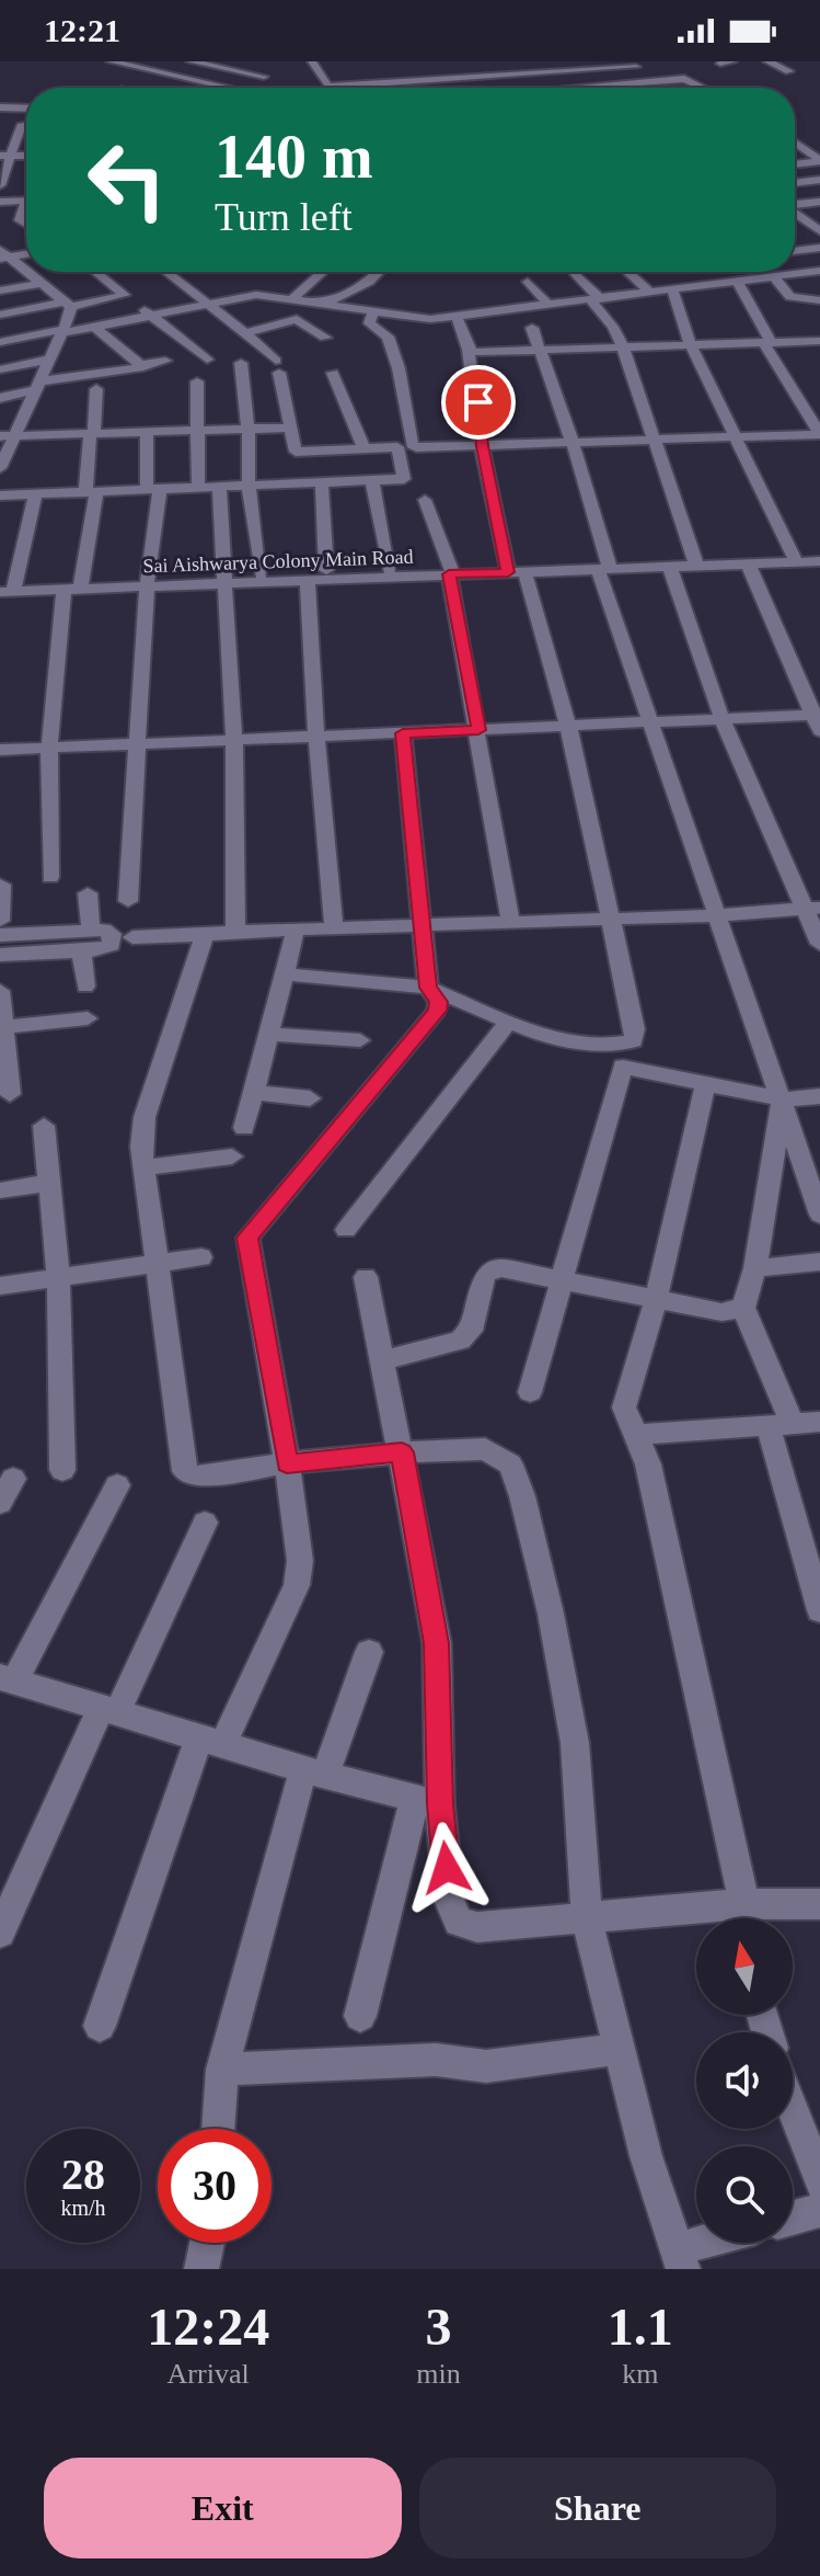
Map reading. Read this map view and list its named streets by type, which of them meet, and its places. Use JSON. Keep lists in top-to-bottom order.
{
  "streets": {
    "street": ["Sai Aishwarya Colony Main Road"]
  },
  "north": "top",
  "page": {
    "status": "12:21",
    "turn": ["140 m", "Turn left"],
    "speed": "28 km/h",
    "limit": "30",
    "eta": [
      "12:24",
      "Arrival",
      "3",
      "min",
      "1.1",
      "km"
    ],
    "buttons": ["Exit", "Share"]
  }
}
